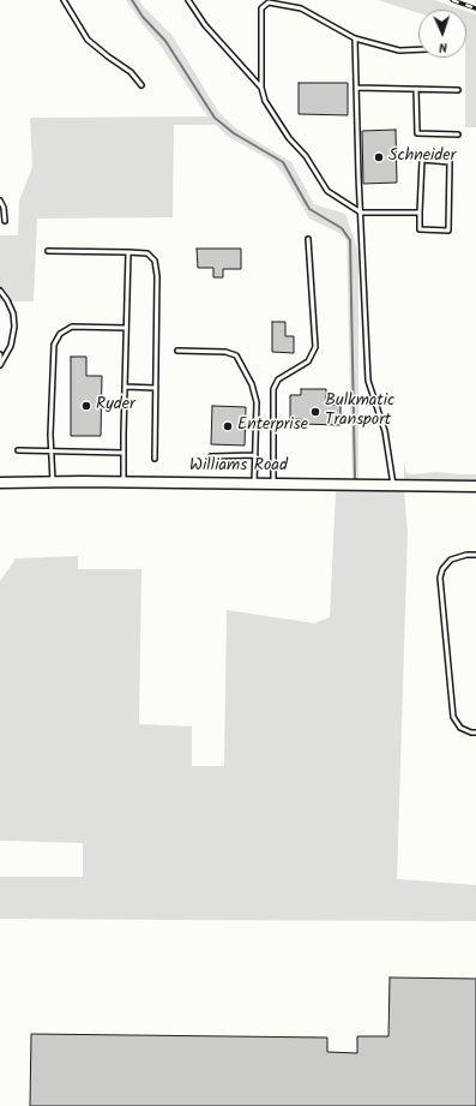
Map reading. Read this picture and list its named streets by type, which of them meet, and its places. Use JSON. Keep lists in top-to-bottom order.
{
  "streets": {
    "main road": ["Williams Road"]
  },
  "places": [
    "Schneider",
    "Ryder",
    "Bulkmatic Transport",
    "Enterprise"
  ],
  "north": "bottom"
}
